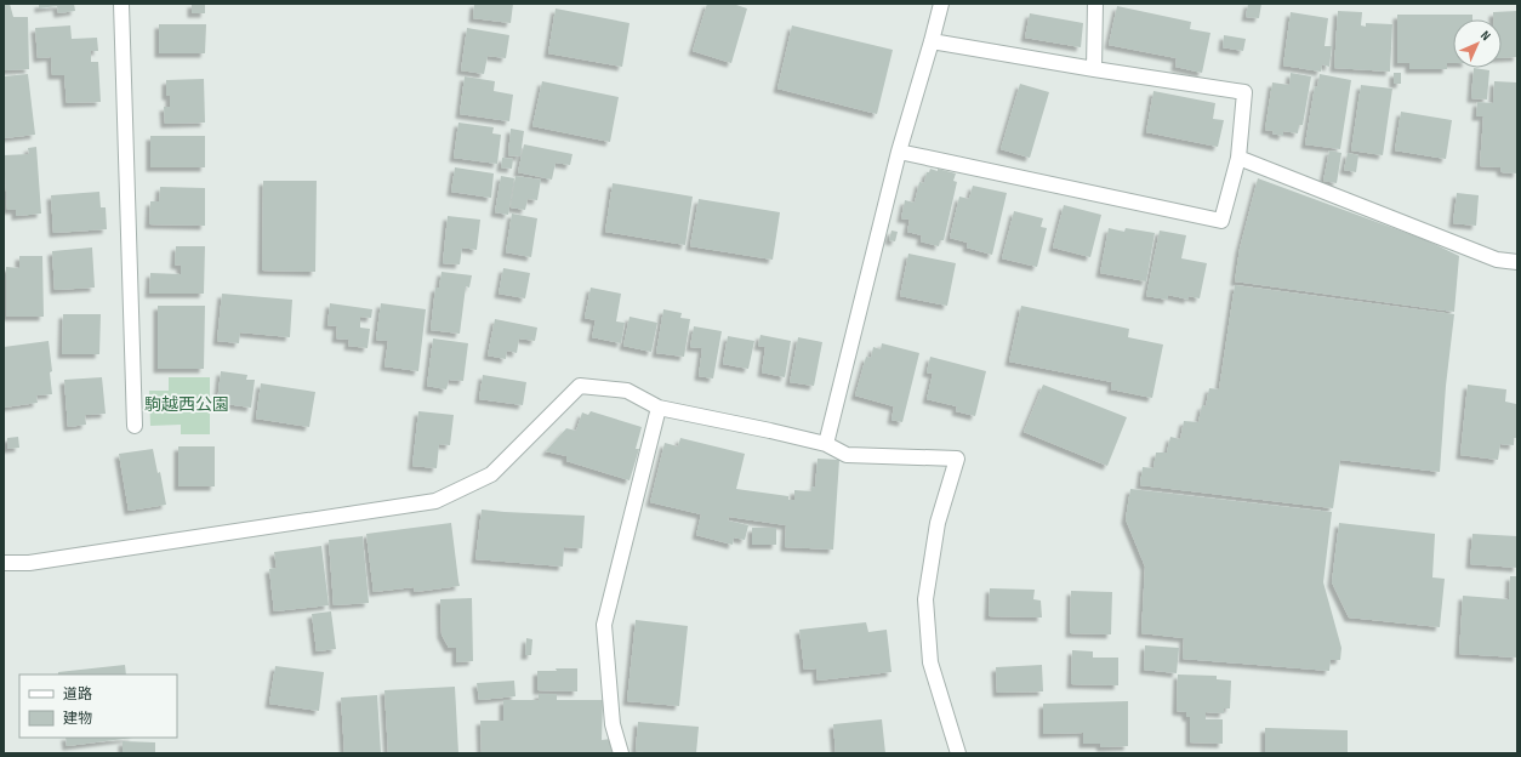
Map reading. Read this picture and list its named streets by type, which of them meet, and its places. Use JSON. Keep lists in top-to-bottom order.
{
  "parks": ["駒越西公園"],
  "legend": ["道路", "建物"],
  "north": "top right"
}
